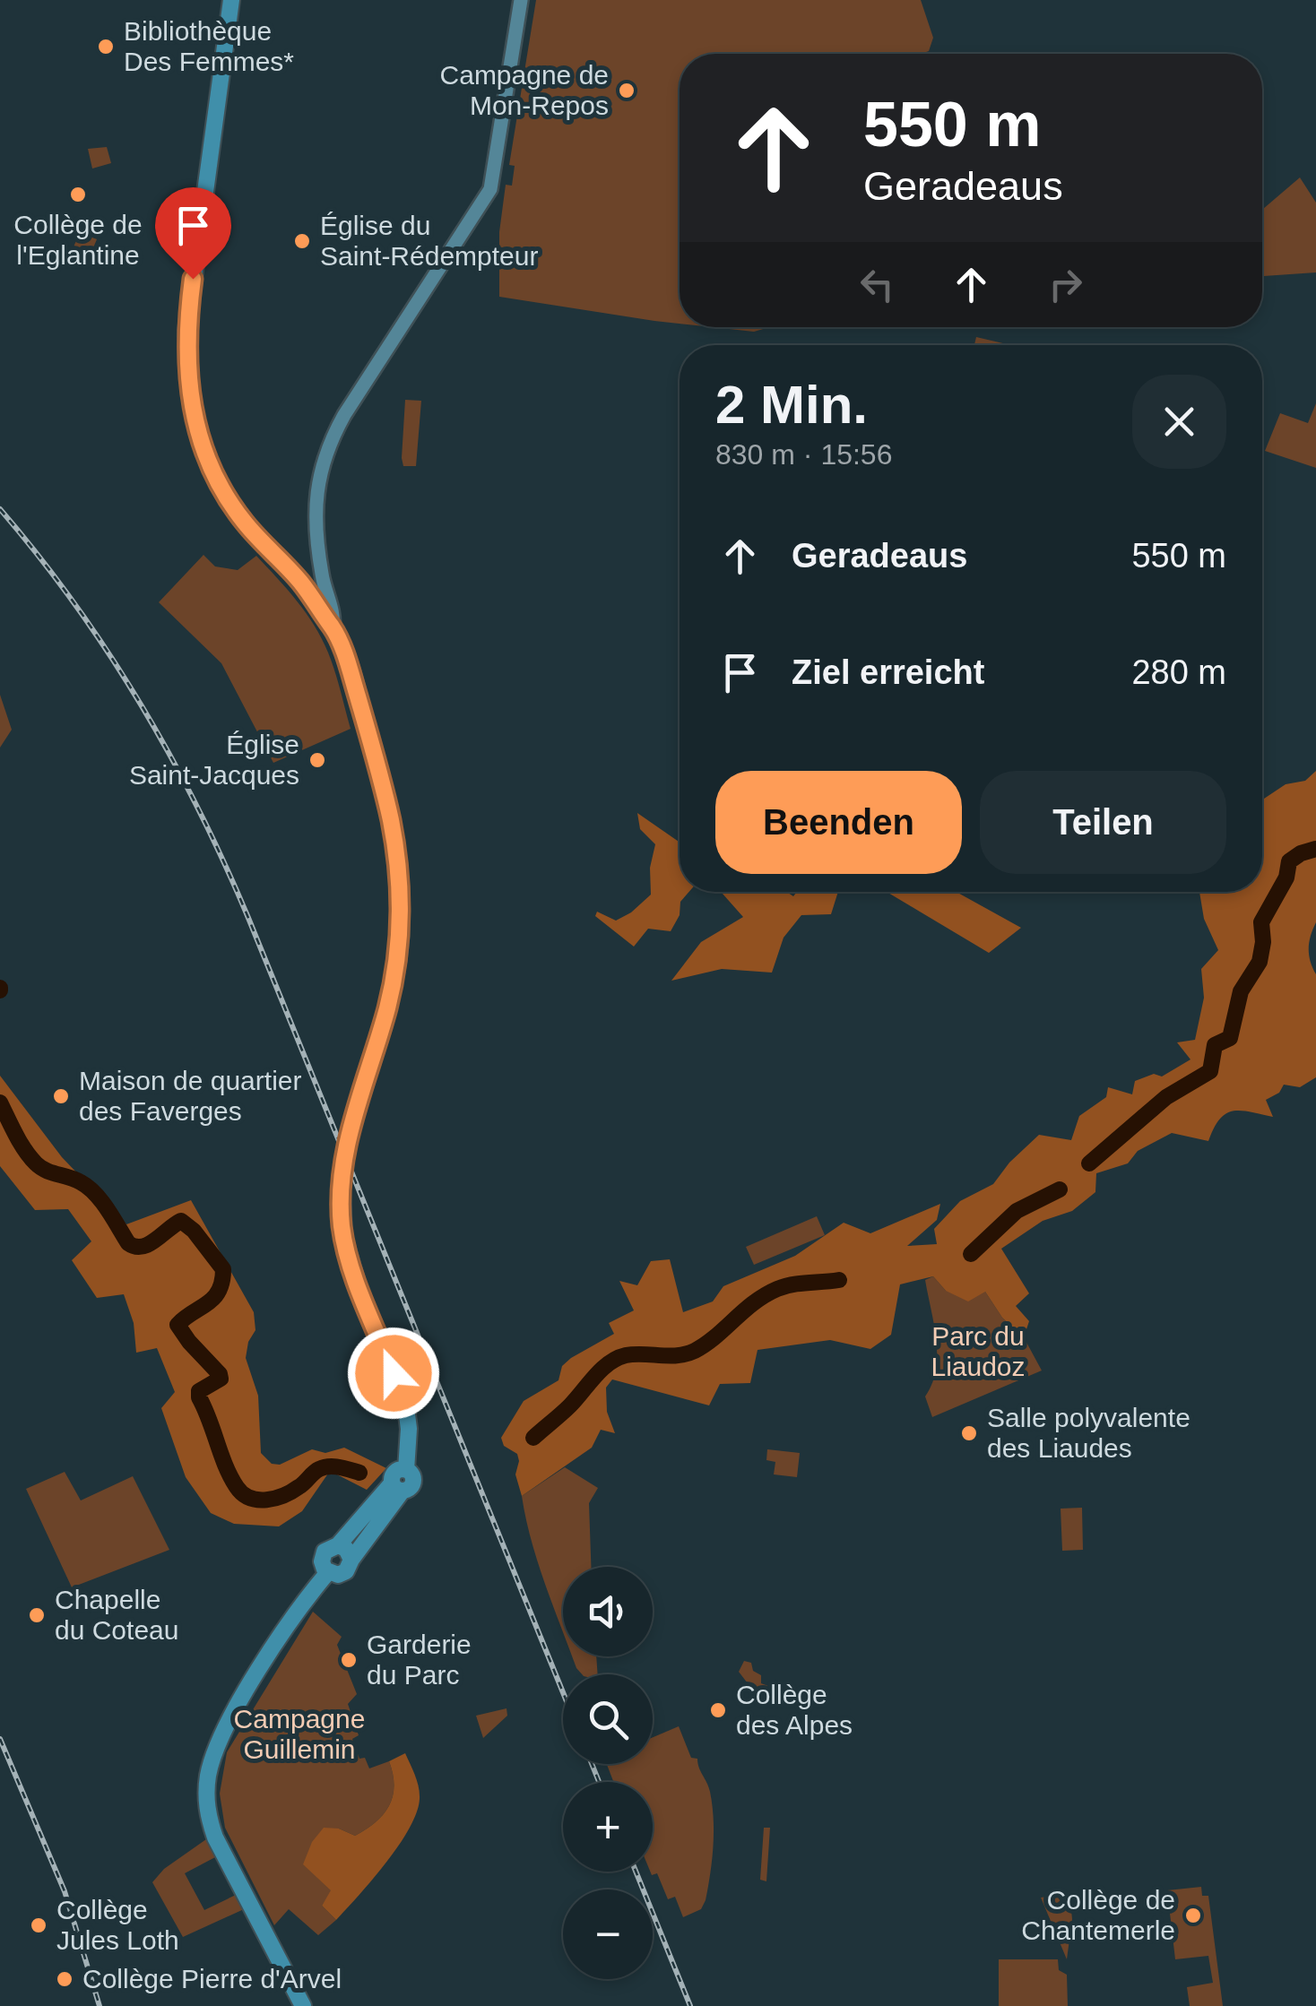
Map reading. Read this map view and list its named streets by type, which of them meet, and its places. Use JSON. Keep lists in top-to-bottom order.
{
  "parks": ["Parc du Liaudoz", "Campagne Guillemin"],
  "places": [
    "Bibliothèque Des Femmes*",
    "Campagne de Mon-Repos",
    "Collège de l'Eglantine",
    "Église du Saint-Rédempteur",
    "Église Saint-Jacques",
    "Maison de quartier des Faverges",
    "Salle polyvalente des Liaudes",
    "Chapelle du Coteau",
    "Garderie du Parc",
    "Collège des Alpes",
    "Collège de Chantemerle",
    "Collège Jules Loth",
    "Collège Pierre d'Arvel"
  ],
  "page": {
    "turn": ["550 m", "Geradeaus"],
    "heading": ["2 Min.", "830 m · 15:56"],
    "list": [
      {
        "name": "Geradeaus",
        "value": "550 m"
      },
      {
        "name": "Ziel erreicht",
        "value": "280 m"
      }
    ],
    "buttons": ["Beenden", "Teilen"],
    "map_buttons": ["+", "−"]
  }
}
